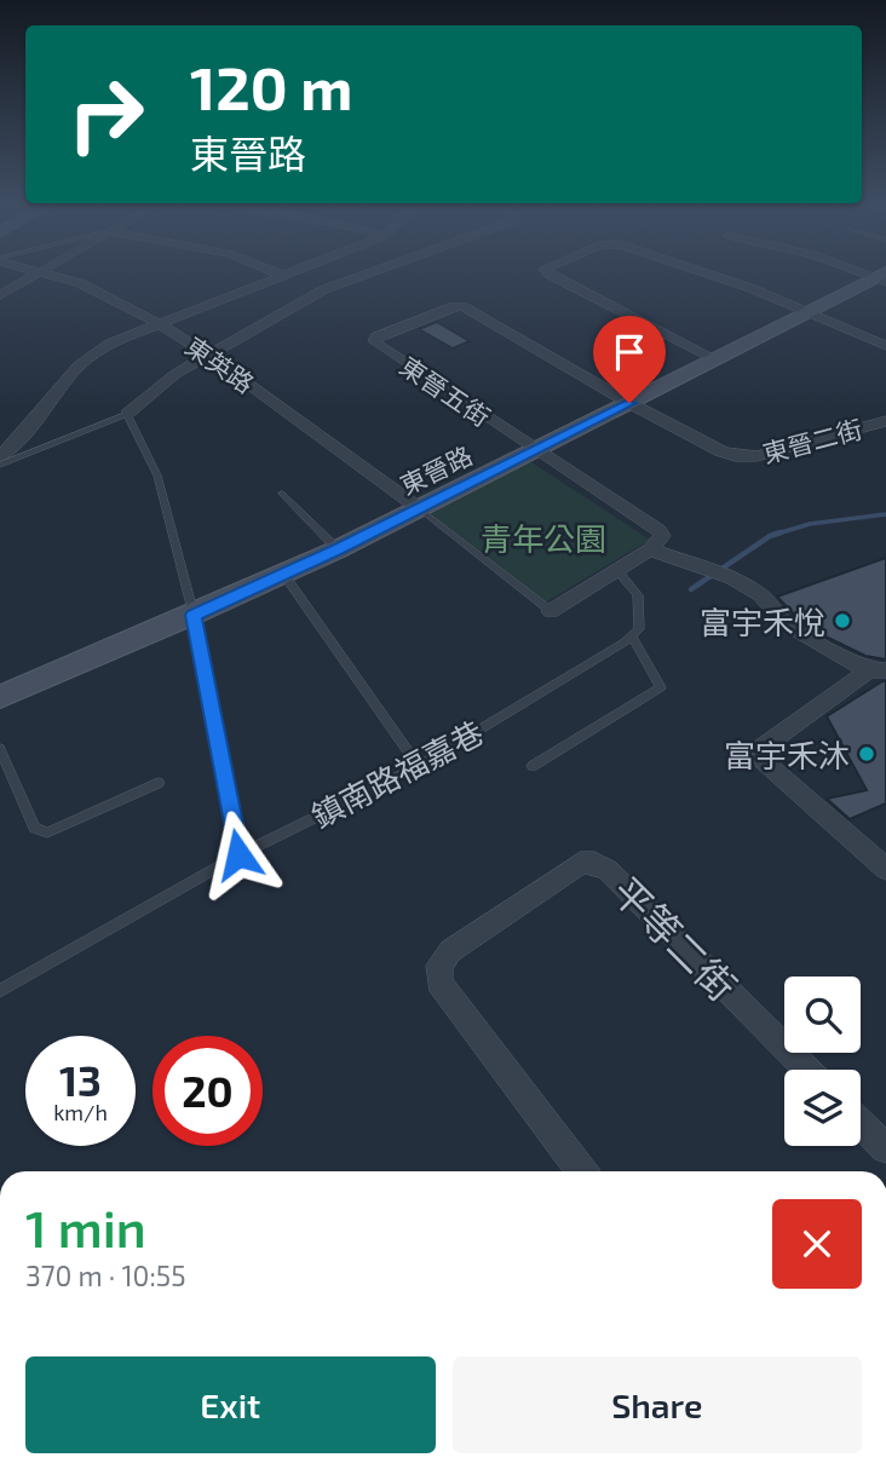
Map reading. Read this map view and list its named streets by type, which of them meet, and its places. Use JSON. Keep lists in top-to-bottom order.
{
  "streets": {
    "street": [
      "東英路",
      "東晉五街",
      "東晉二街",
      "東晉路",
      "平等二街"
    ],
    "lane": ["鎮南路福嘉巷"]
  },
  "crossings": [
    ["東英路", "東晉路"],
    ["東晉五街", "東晉二街"],
    ["東晉五街", "東晉路"],
    ["東晉二街", "東晉路"]
  ],
  "parks": ["青年公園"],
  "places": ["富宇禾悅", "富宇禾沐"],
  "page": {
    "turn": ["120 m", "東晉路"],
    "speed": "13 km/h",
    "limit": "20",
    "heading": ["1 min", "370 m · 10:55"],
    "buttons": ["Exit", "Share"]
  }
}
